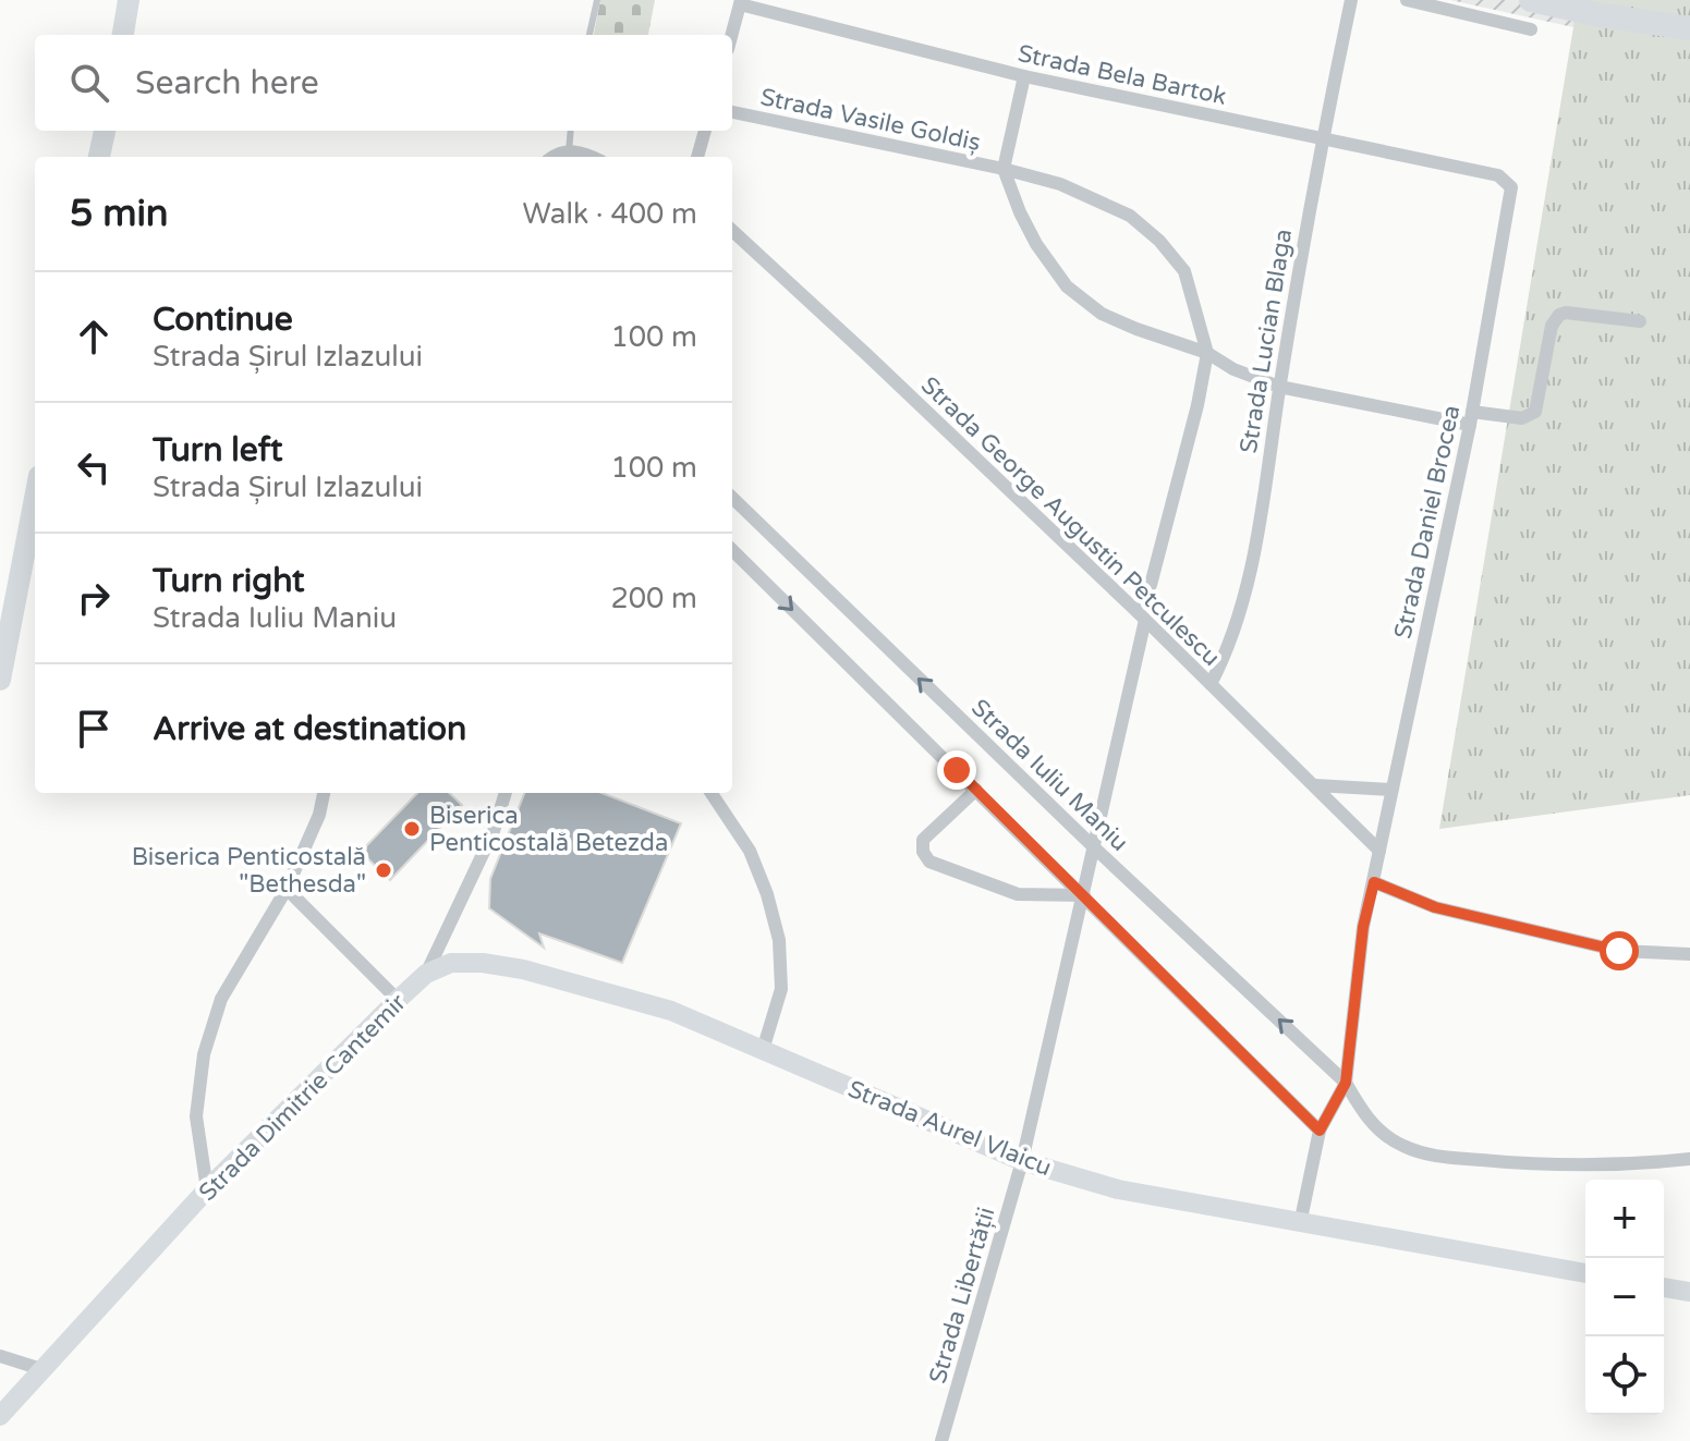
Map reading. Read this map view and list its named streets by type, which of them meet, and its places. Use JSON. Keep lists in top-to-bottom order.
{
  "streets": {
    "street": [
      "Strada Bela Bartok",
      "Strada Vasile Goldiș",
      "Strada Lucian Blaga",
      "Strada George Augustin Petculescu",
      "Strada Daniel Brocea",
      "Strada Iuliu Maniu",
      "Strada Dimitrie Cantemir",
      "Strada Aurel Vlaicu",
      "Strada Libertății"
    ]
  },
  "crossings": [
    ["Strada Bela Bartok", "Strada Vasile Goldiș"],
    ["Strada Bela Bartok", "Strada Lucian Blaga"],
    ["Strada Bela Bartok", "Strada Daniel Brocea"],
    ["Strada Vasile Goldiș", "Strada Lucian Blaga"],
    ["Strada Vasile Goldiș", "Strada George Augustin Petculescu"],
    ["Strada Vasile Goldiș", "Strada Daniel Brocea"],
    ["Strada Vasile Goldiș", "Strada Iuliu Maniu"],
    ["Strada Vasile Goldiș", "Strada Libertății"],
    ["Strada Lucian Blaga", "Strada George Augustin Petculescu"],
    ["Strada George Augustin Petculescu", "Strada Daniel Brocea"],
    ["Strada Daniel Brocea", "Strada Iuliu Maniu"],
    ["Strada Dimitrie Cantemir", "Strada Aurel Vlaicu"],
    ["Strada Aurel Vlaicu", "Strada Libertății"]
  ],
  "places": ["Biserica Penticostală Betezda", "Biserica Penticostală \"Bethesda\""],
  "page": {
    "search": "Search here",
    "heading": ["5 min", "Walk · 400 m"],
    "list": [
      ["Continue", "Strada Șirul Izlazului", "100 m"],
      ["Turn left", "Strada Șirul Izlazului", "100 m"],
      ["Turn right", "Strada Iuliu Maniu", "200 m"],
      "Arrive at destination"
    ],
    "map_buttons": ["+", "−"]
  }
}
